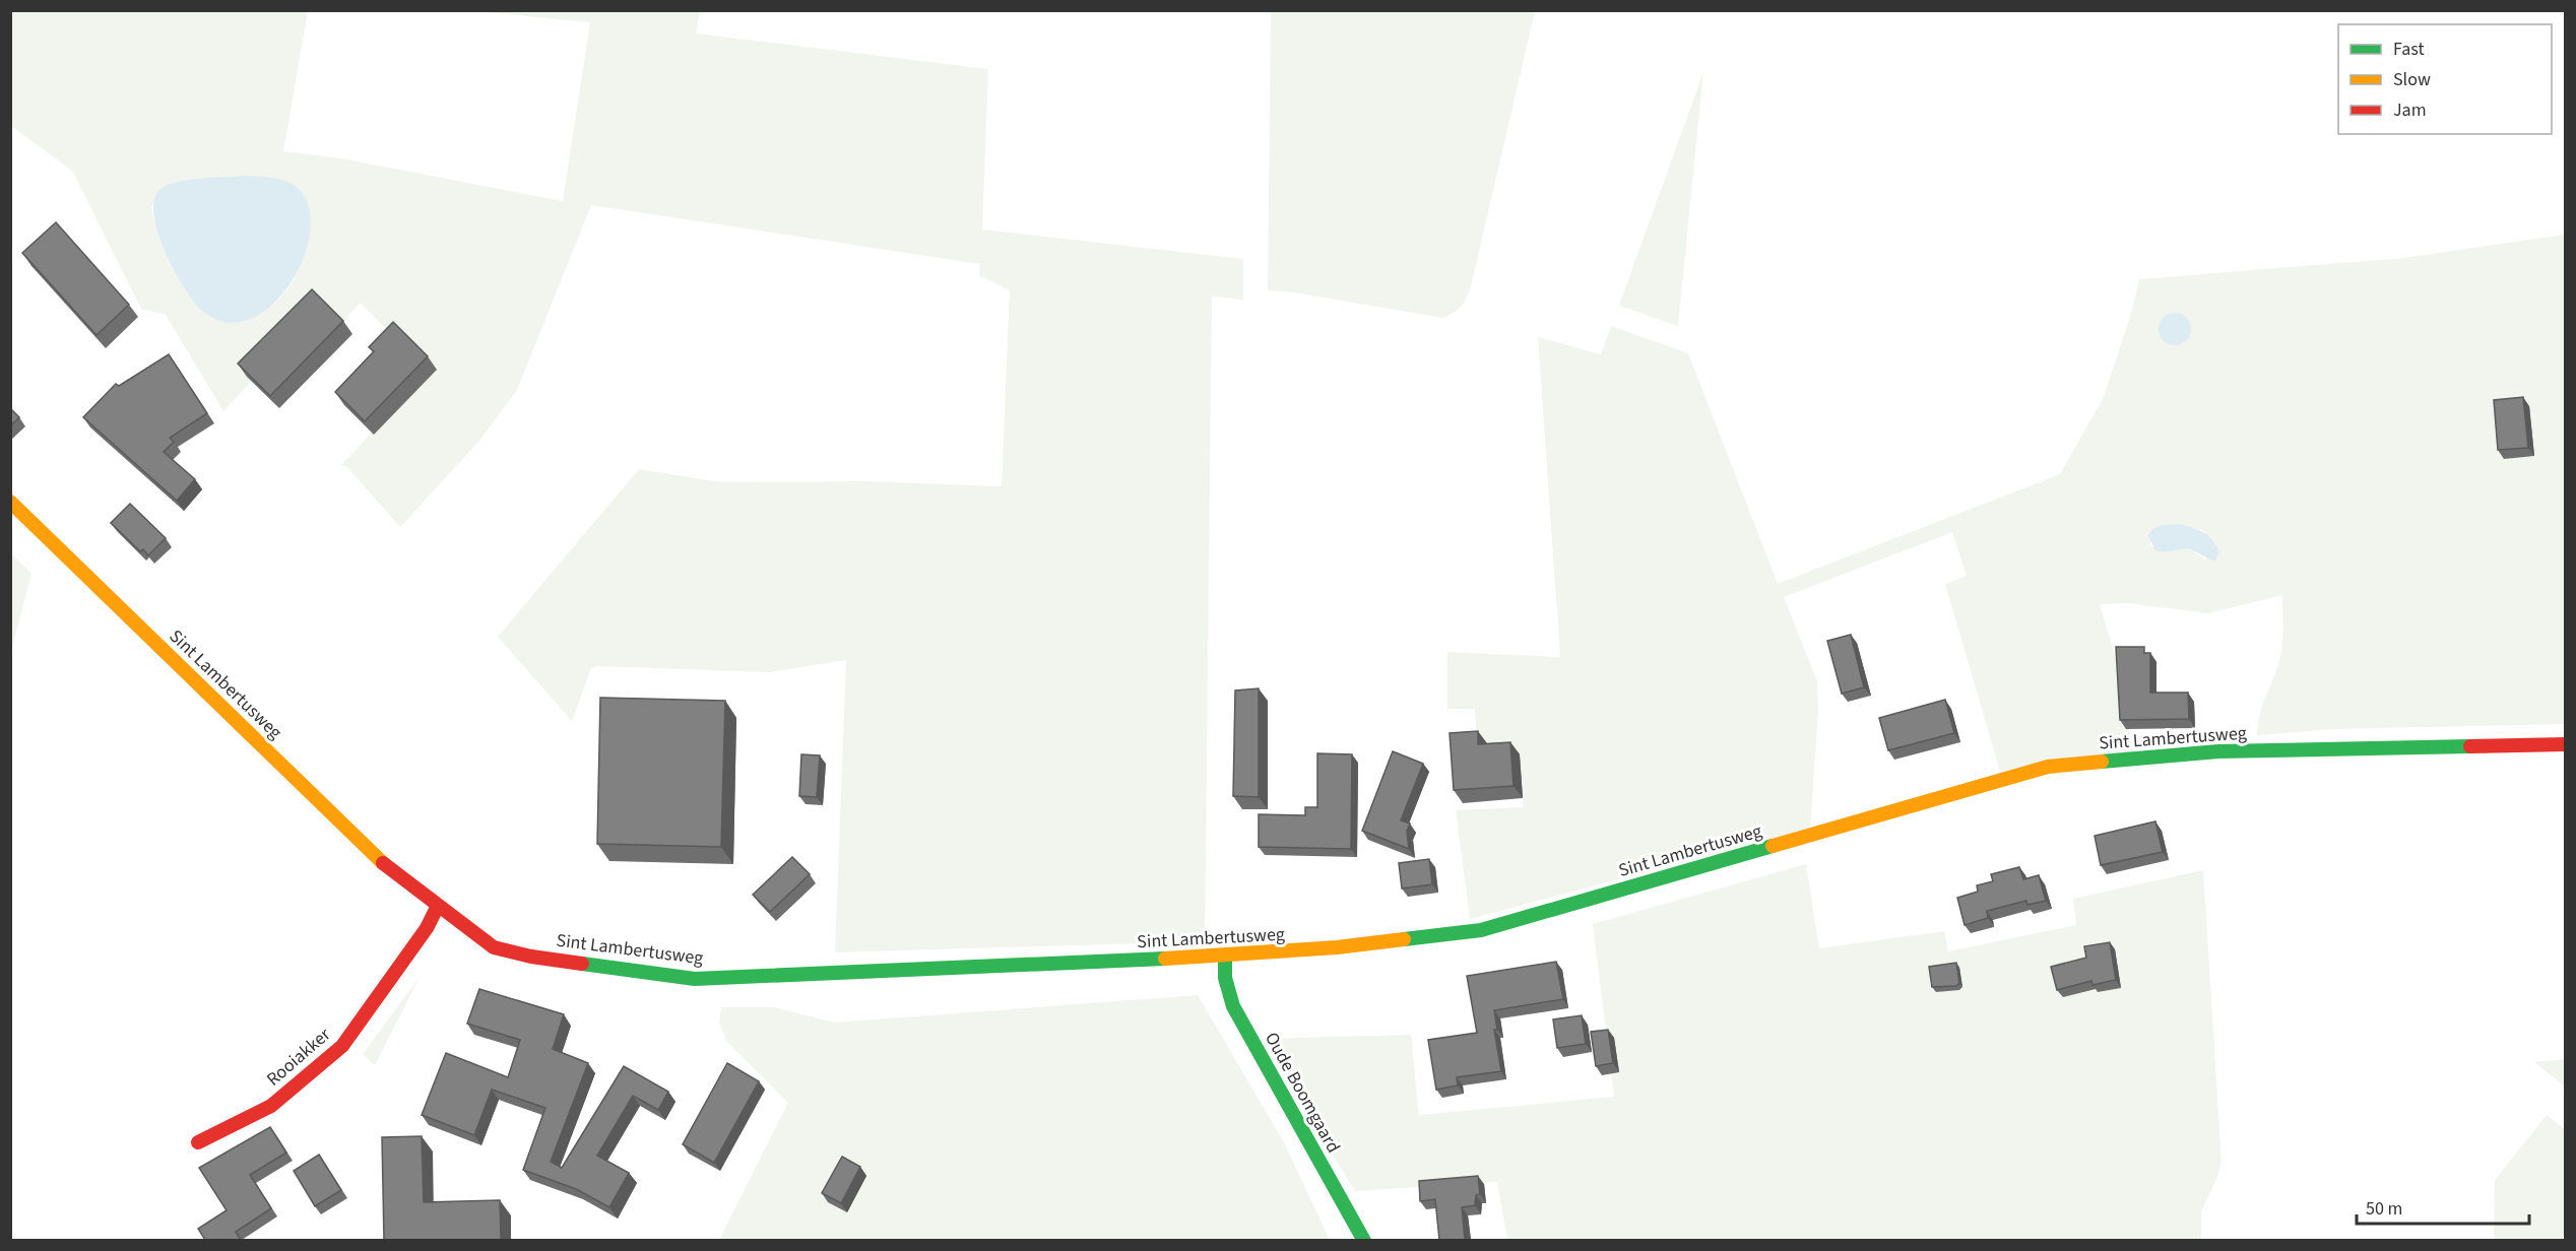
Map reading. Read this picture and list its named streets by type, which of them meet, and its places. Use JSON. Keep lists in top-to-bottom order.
{
  "streets": {
    "street": ["Sint Lambertusweg", "Rooiakker", "Oude Boomgaard"]
  },
  "crossings": [
    ["Sint Lambertusweg", "Rooiakker"],
    ["Sint Lambertusweg", "Oude Boomgaard"]
  ],
  "legend": ["Fast", "Slow", "Jam"],
  "scale_bar": "50 m"
}
